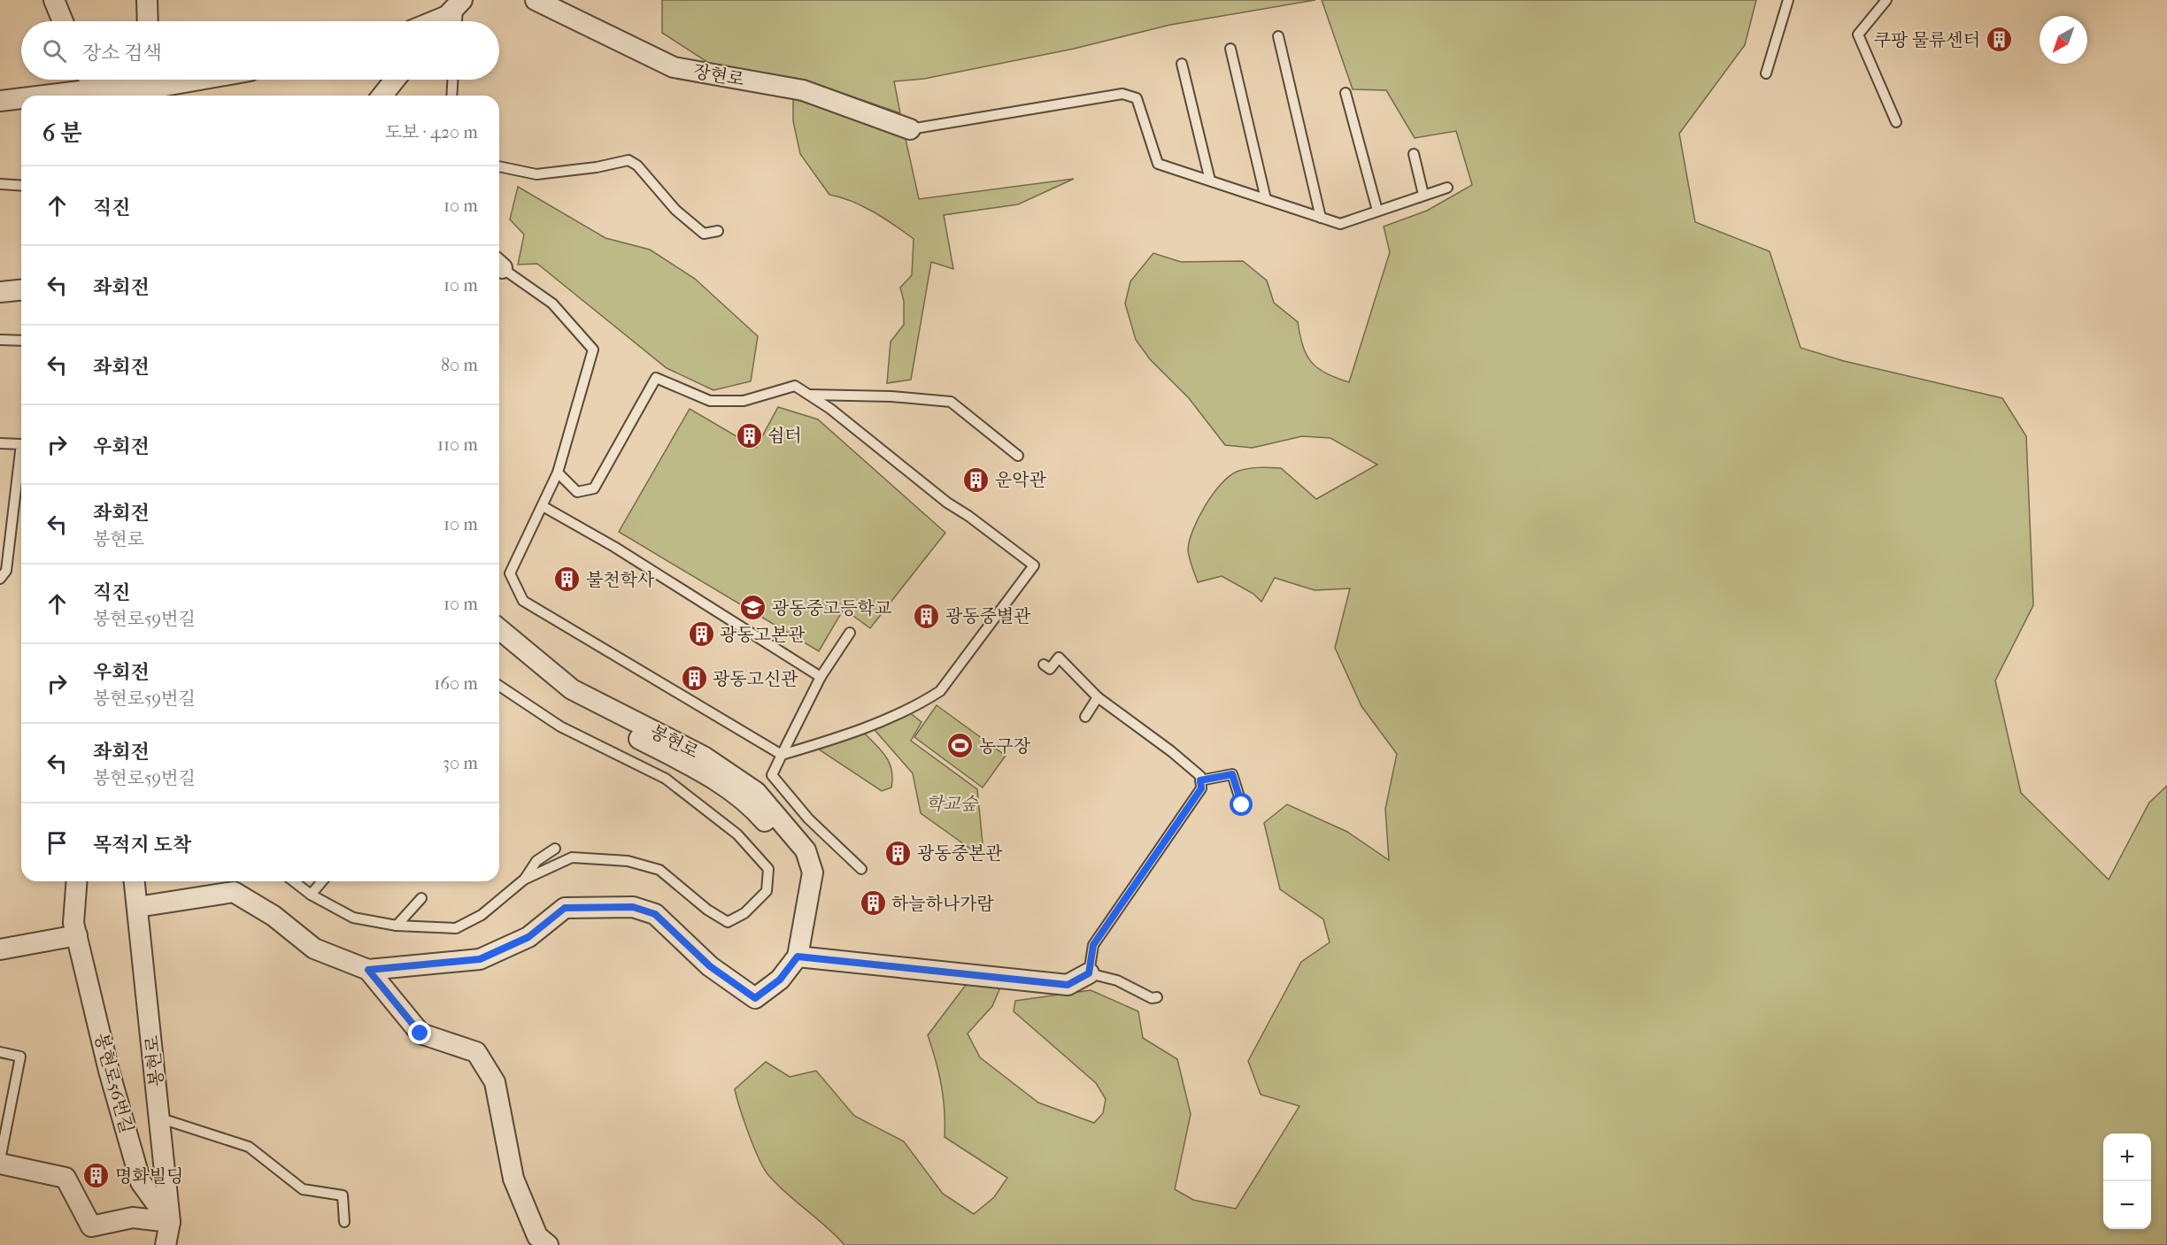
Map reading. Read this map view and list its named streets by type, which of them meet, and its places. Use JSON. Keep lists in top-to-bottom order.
{
  "streets": {
    "street": ["장현로", "봉현로", "봉현로56번길"]
  },
  "crossings": [
    ["봉현로", "봉현로56번길"]
  ],
  "parks": ["학교숲"],
  "places": {
    "building": [
      "쿠팡 물류센터",
      "쉼터",
      "운악관",
      "불천학사",
      "광동중별관",
      "광동고본관",
      "광동고신관",
      "광동중본관",
      "하늘하나가람",
      "명화빌딩"
    ],
    "school or university": ["광동중고등학교"],
    "sports": ["농구장"]
  },
  "north": "bottom left",
  "page": {
    "search": "장소 검색",
    "heading": ["6 분", "도보 · 420 m"],
    "list": [
      ["직진", "10 m"],
      ["좌회전", "10 m"],
      ["좌회전", "80 m"],
      ["우회전", "110 m"],
      ["좌회전", "봉현로", "10 m"],
      ["직진", "봉현로59번길", "10 m"],
      ["우회전", "봉현로59번길", "160 m"],
      ["좌회전", "봉현로59번길", "30 m"],
      "목적지 도착"
    ],
    "map_buttons": ["+", "−"]
  }
}
